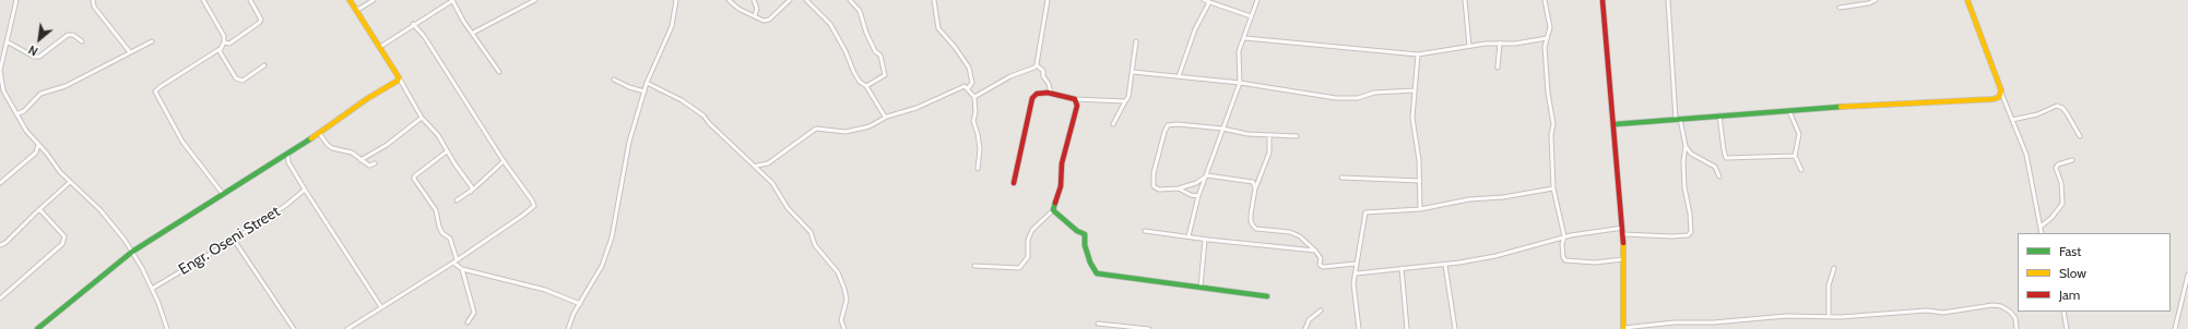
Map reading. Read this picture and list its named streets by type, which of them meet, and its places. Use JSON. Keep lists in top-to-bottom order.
{
  "streets": {
    "street": ["Engr. Oseni Street"]
  },
  "legend": ["Fast", "Slow", "Jam"],
  "north": "bottom left"
}
